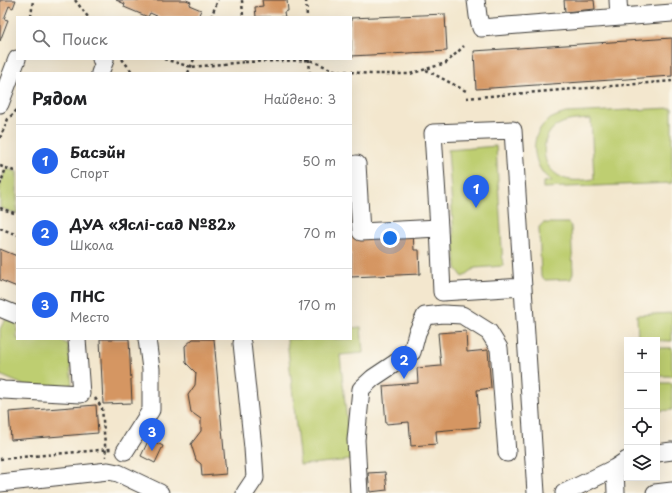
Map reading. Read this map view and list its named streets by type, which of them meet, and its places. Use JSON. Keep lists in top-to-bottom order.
{
  "page": {
    "search": "Поиск",
    "heading": ["Рядом", "Найдено: 3"],
    "list": [
      {
        "mark": "1",
        "name": "Басэйн",
        "note": "Спорт",
        "value": "50 m"
      },
      {
        "mark": "2",
        "name": "ДУА «Яслі-сад №82»",
        "note": "Школа",
        "value": "70 m"
      },
      {
        "mark": "3",
        "name": "ПНС",
        "note": "Место",
        "value": "170 m"
      }
    ],
    "pins": ["1", "2", "3"],
    "map_buttons": ["+", "−"]
  }
}
